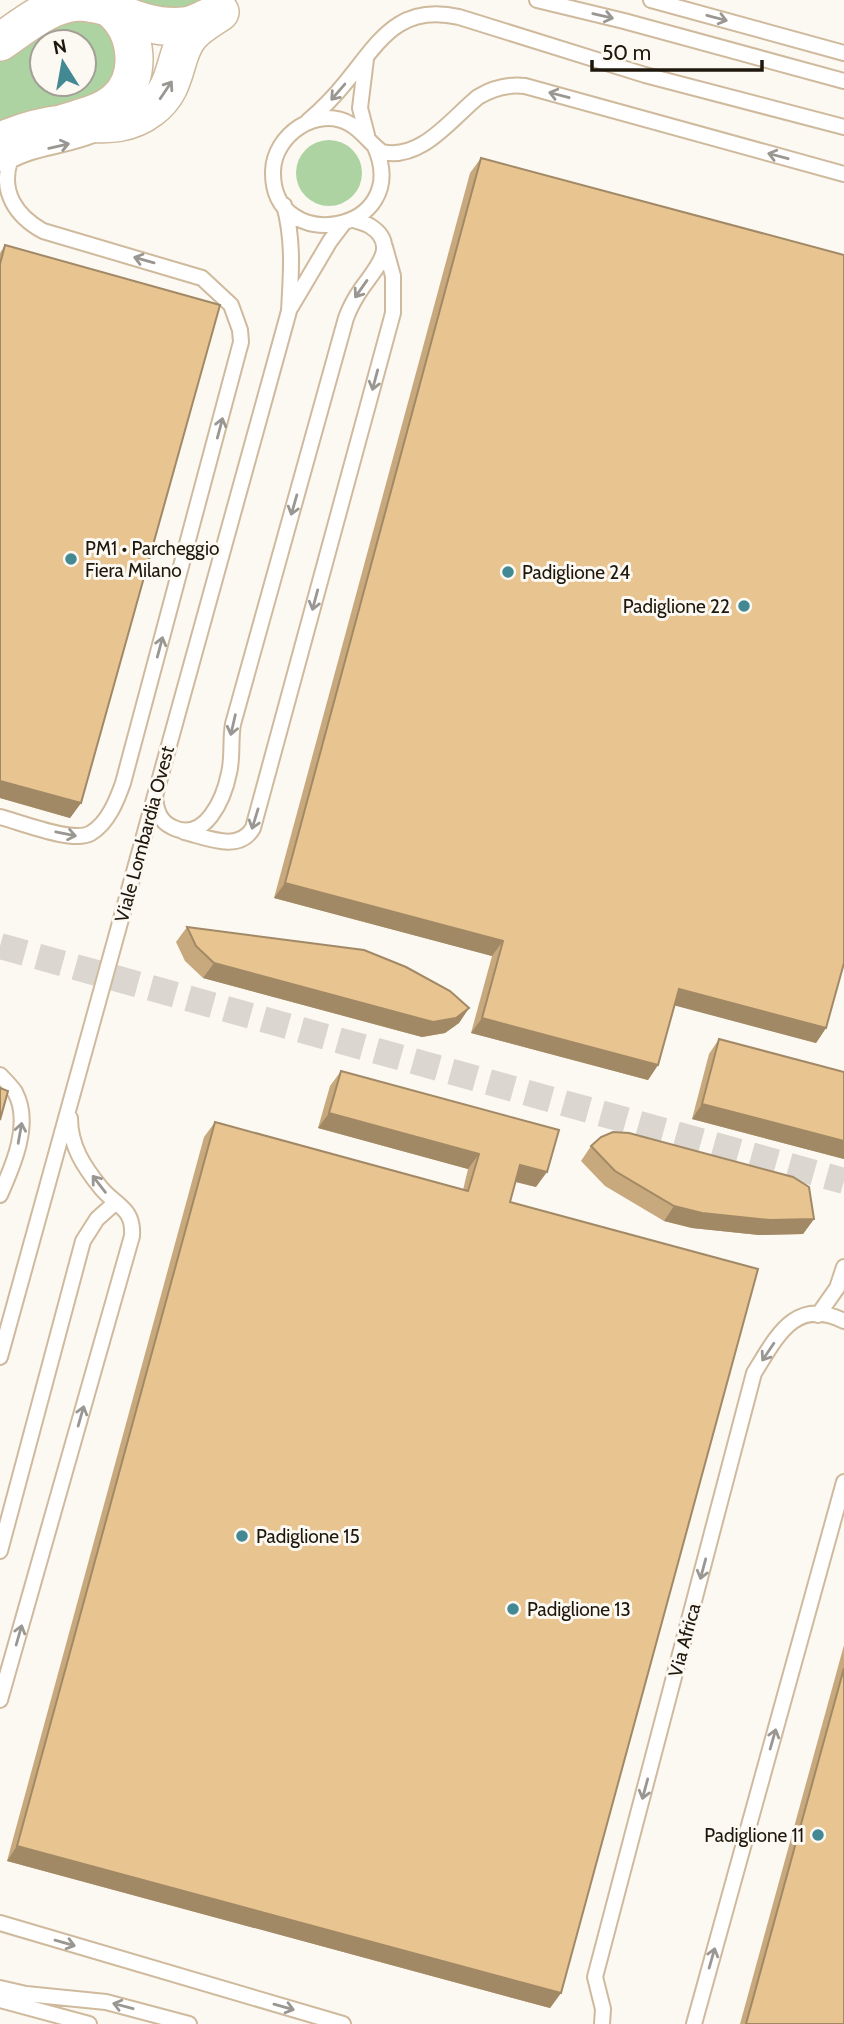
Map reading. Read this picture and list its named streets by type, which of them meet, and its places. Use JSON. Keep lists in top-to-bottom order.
{
  "streets": {
    "lane": ["Viale Lombardia Ovest", "Via Africa"]
  },
  "places": [
    "PM1 • Parcheggio Fiera Milano",
    "Padiglione 24",
    "Padiglione 22",
    "Padiglione 15",
    "Padiglione 13",
    "Padiglione 11"
  ],
  "scale_bar": "50 m",
  "north": "top"
}
